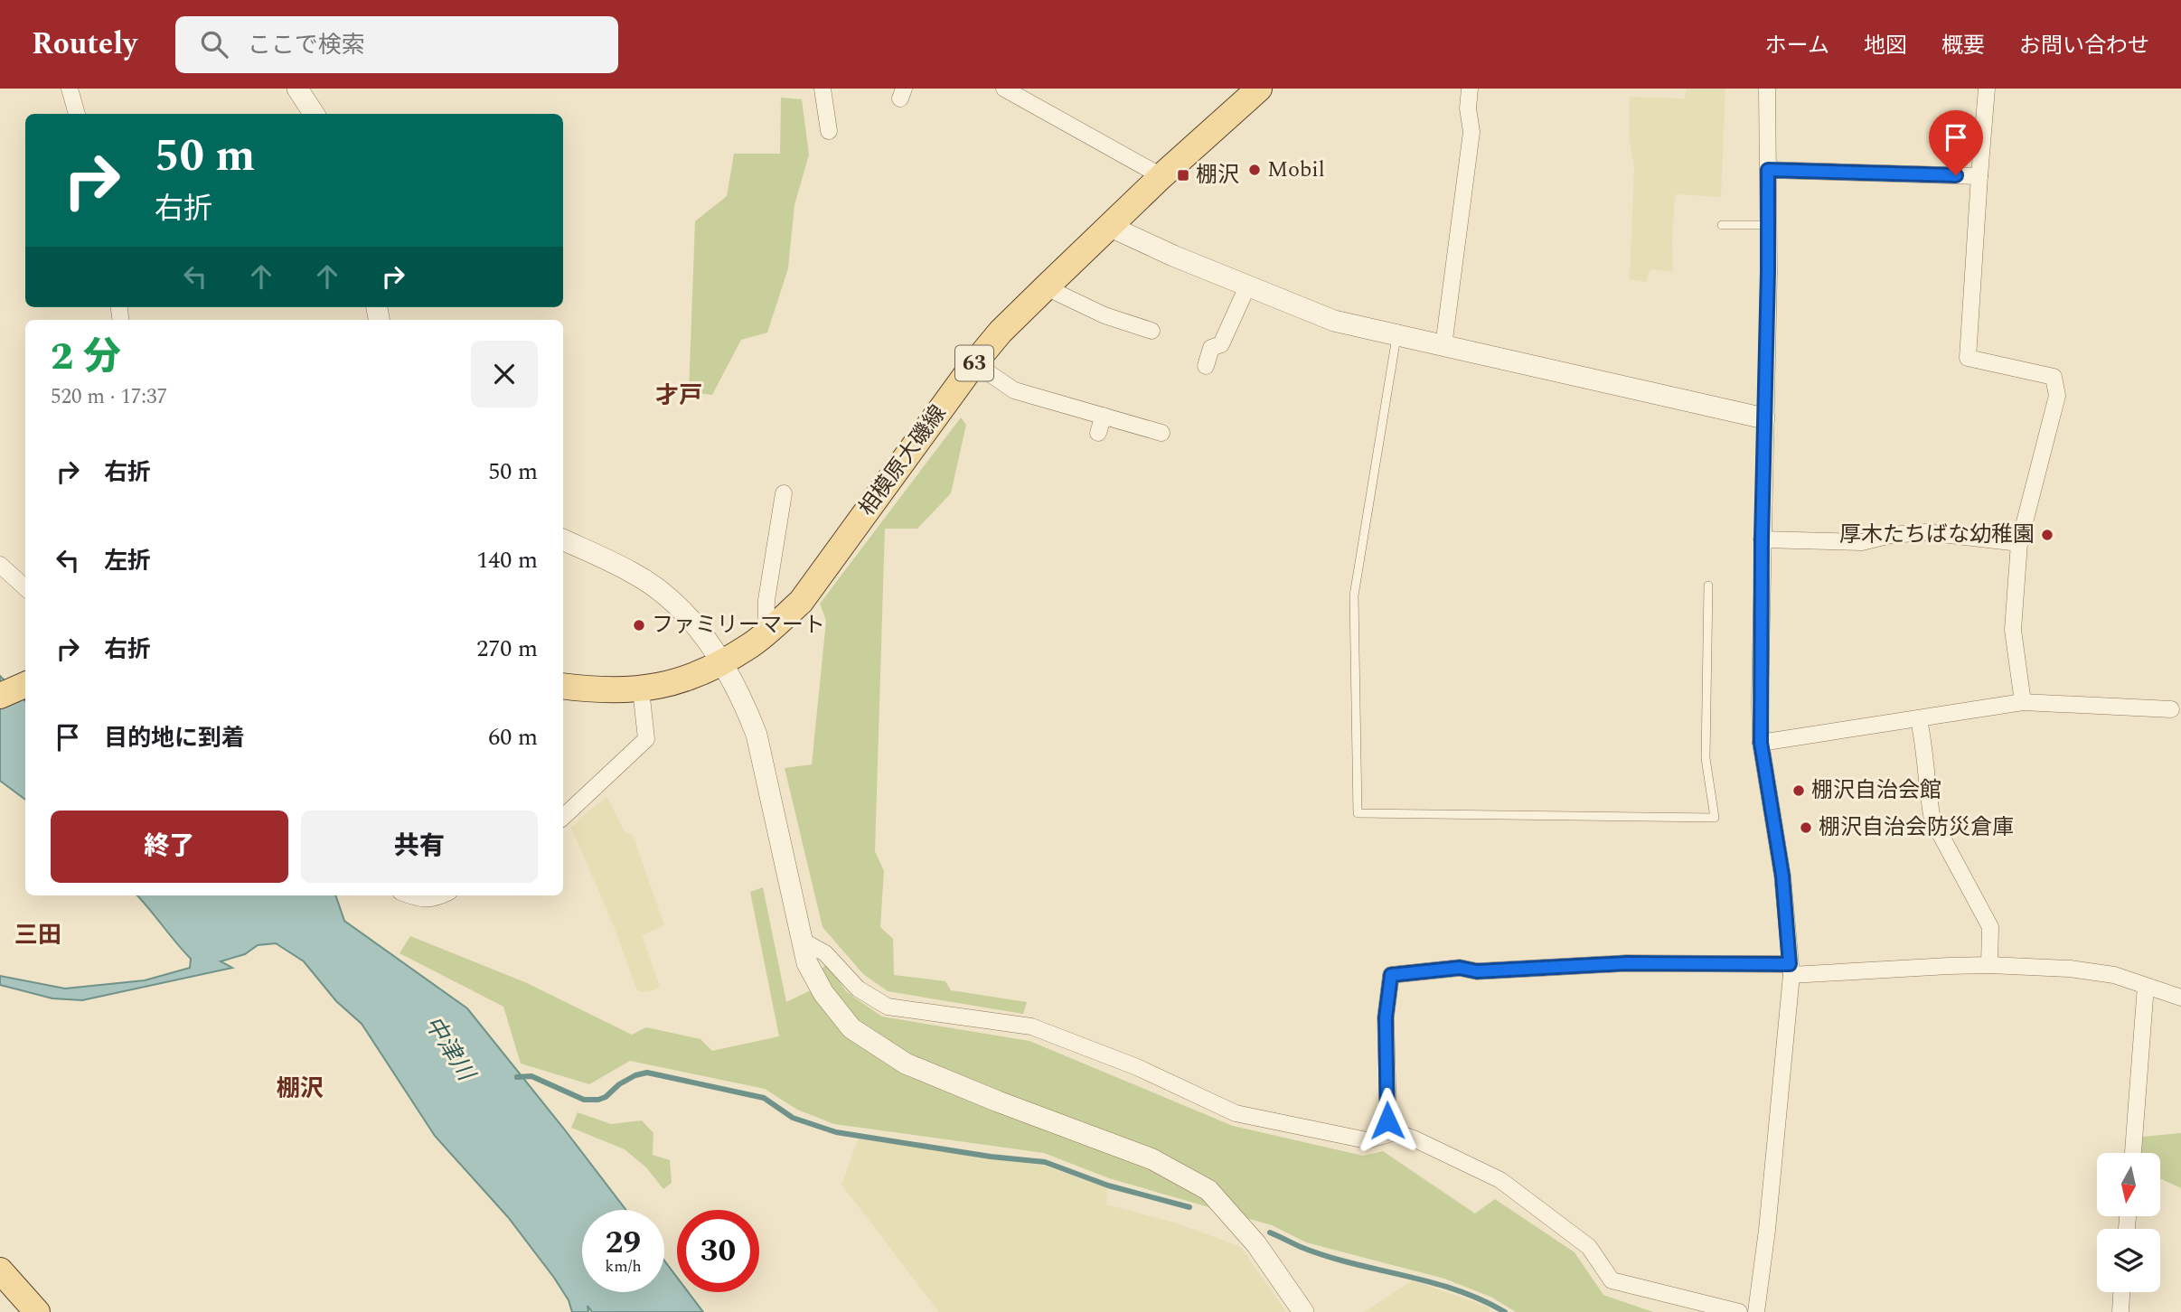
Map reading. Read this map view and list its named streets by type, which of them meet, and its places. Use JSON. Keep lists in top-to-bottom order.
{
  "streets": {
    "main road": ["63", "相模原大磯線"]
  },
  "districts": ["才戸", "三田", "棚沢"],
  "water": ["中津川"],
  "places": {
    "other": [
      "Mobil",
      "厚木たちばな幼稚園",
      "ファミリーマート",
      "棚沢自治会館",
      "棚沢自治会防災倉庫"
    ],
    "transit": ["棚沢"]
  },
  "north": "bottom",
  "page": {
    "header": "Routely",
    "search": "ここで検索",
    "nav": [
      "ホーム",
      "地図",
      "概要",
      "お問い合わせ"
    ],
    "turn": ["50 m", "右折"],
    "heading": ["2 分", "520 m · 17:37"],
    "list": [
      {
        "name": "右折",
        "value": "50 m"
      },
      {
        "name": "左折",
        "value": "140 m"
      },
      {
        "name": "右折",
        "value": "270 m"
      },
      {
        "name": "目的地に到着",
        "value": "60 m"
      }
    ],
    "buttons": ["終了", "共有"],
    "speed": "29 km/h",
    "limit": "30"
  }
}
